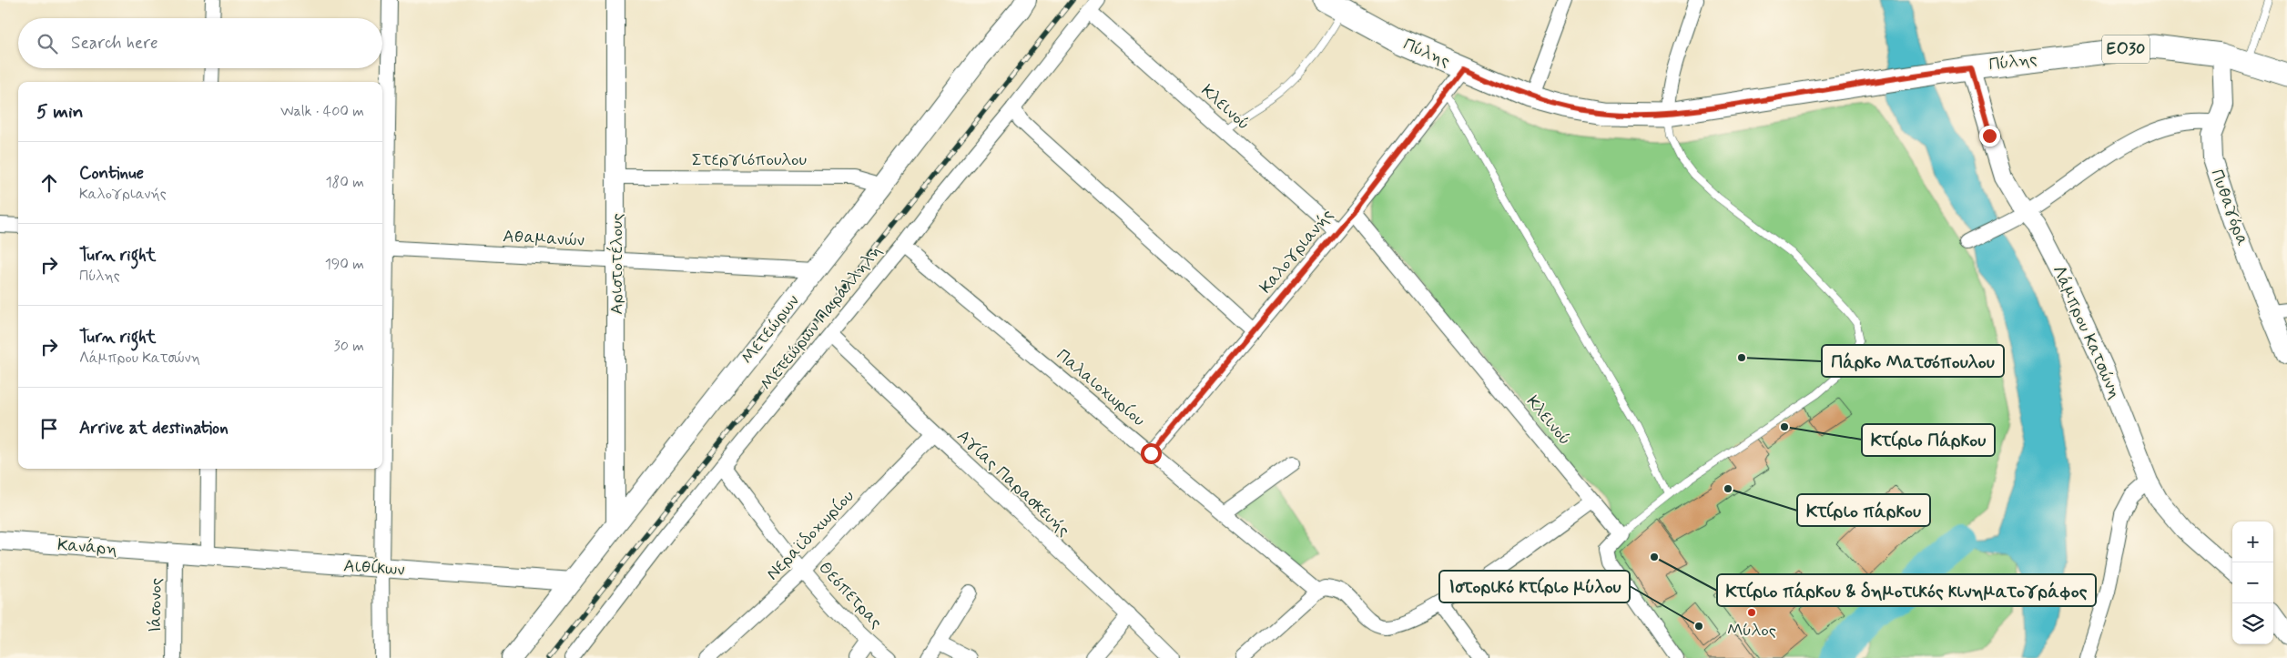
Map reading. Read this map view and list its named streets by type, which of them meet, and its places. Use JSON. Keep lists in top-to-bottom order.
{
  "streets": {
    "main road": ["ΕΟ30", "Πύλης", "Μετεώρων"],
    "street": [
      "Κλεινού",
      "Στεργιόπουλου",
      "Πυθαγόρα",
      "Αθαμανών",
      "Καλογριανής",
      "Αριστοτέλους",
      "Μετεώρων Παράλληλη",
      "Λάμπρου Κατσώνη",
      "Παλαιοχωρίου",
      "Αγίας Παρασκευής",
      "Νεραϊδοχωρίου",
      "Κανάρη",
      "Αιθίκων",
      "Θεόπετρας",
      "Ιάσονος"
    ]
  },
  "crossings": [
    ["Πύλης", "Πυθαγόρα"],
    ["Πύλης", "Καλογριανής"],
    ["Πύλης", "Λάμπρου Κατσώνη"],
    ["Κλεινού", "Καλογριανής"],
    ["Κλεινού", "Μετεώρων Παράλληλη"],
    ["Στεργιόπουλου", "Αριστοτέλους"],
    ["Στεργιόπουλου", "Μετεώρων"],
    ["Αθαμανών", "Αριστοτέλους"],
    ["Αθαμανών", "Μετεώρων"],
    ["Καλογριανής", "Παλαιοχωρίου"],
    ["Αριστοτέλους", "Μετεώρων"],
    ["Μετεώρων Παράλληλη", "Παλαιοχωρίου"],
    ["Μετεώρων Παράλληλη", "Αγίας Παρασκευής"],
    ["Μετεώρων Παράλληλη", "Θεόπετρας"],
    ["Μετεώρων", "Αιθίκων"],
    ["Αγίας Παρασκευής", "Νεραϊδοχωρίου"],
    ["Νεραϊδοχωρίου", "Θεόπετρας"],
    ["Κανάρη", "Αιθίκων"],
    ["Κανάρη", "Ιάσονος"],
    ["Αιθίκων", "Ιάσονος"]
  ],
  "places": [
    "Πάρκο Ματσόπουλου",
    "Κτίριο Πάρκου",
    "Κτίριο πάρκου",
    "Κτίριο πάρκου & δημοτικός κινηματογράφος",
    "Μύλος",
    "Ιστορικό κτίριο μύλου"
  ],
  "page": {
    "search": "Search here",
    "heading": ["5 min", "Walk · 400 m"],
    "list": [
      ["Continue", "Καλογριανής", "180 m"],
      ["Turn right", "Πύλης", "190 m"],
      ["Turn right", "Λάμπρου Κατσώνη", "30 m"],
      "Arrive at destination"
    ],
    "map_buttons": ["+", "−"]
  }
}
